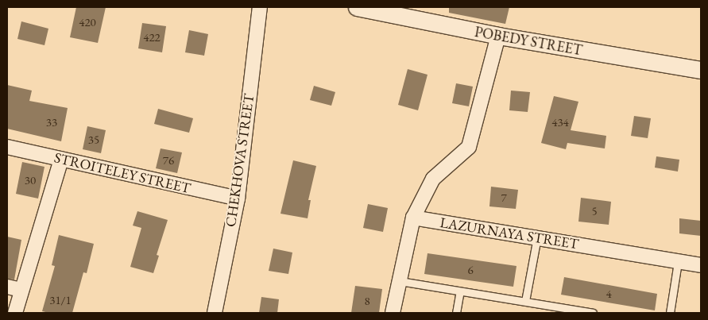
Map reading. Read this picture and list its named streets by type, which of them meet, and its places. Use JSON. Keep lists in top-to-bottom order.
{
  "streets": {
    "street": [
      "POBEDY STREET",
      "CHEKHOVA STREET",
      "STROITELEY STREET",
      "LAZURNAYA STREET"
    ]
  },
  "crossings": [
    ["CHEKHOVA STREET", "STROITELEY STREET"]
  ],
  "house_numbers": [
    "420",
    "422",
    "33",
    "434",
    "35",
    "76",
    "30",
    "7",
    "5",
    "6",
    "4",
    "31/1",
    "8"
  ]
}
